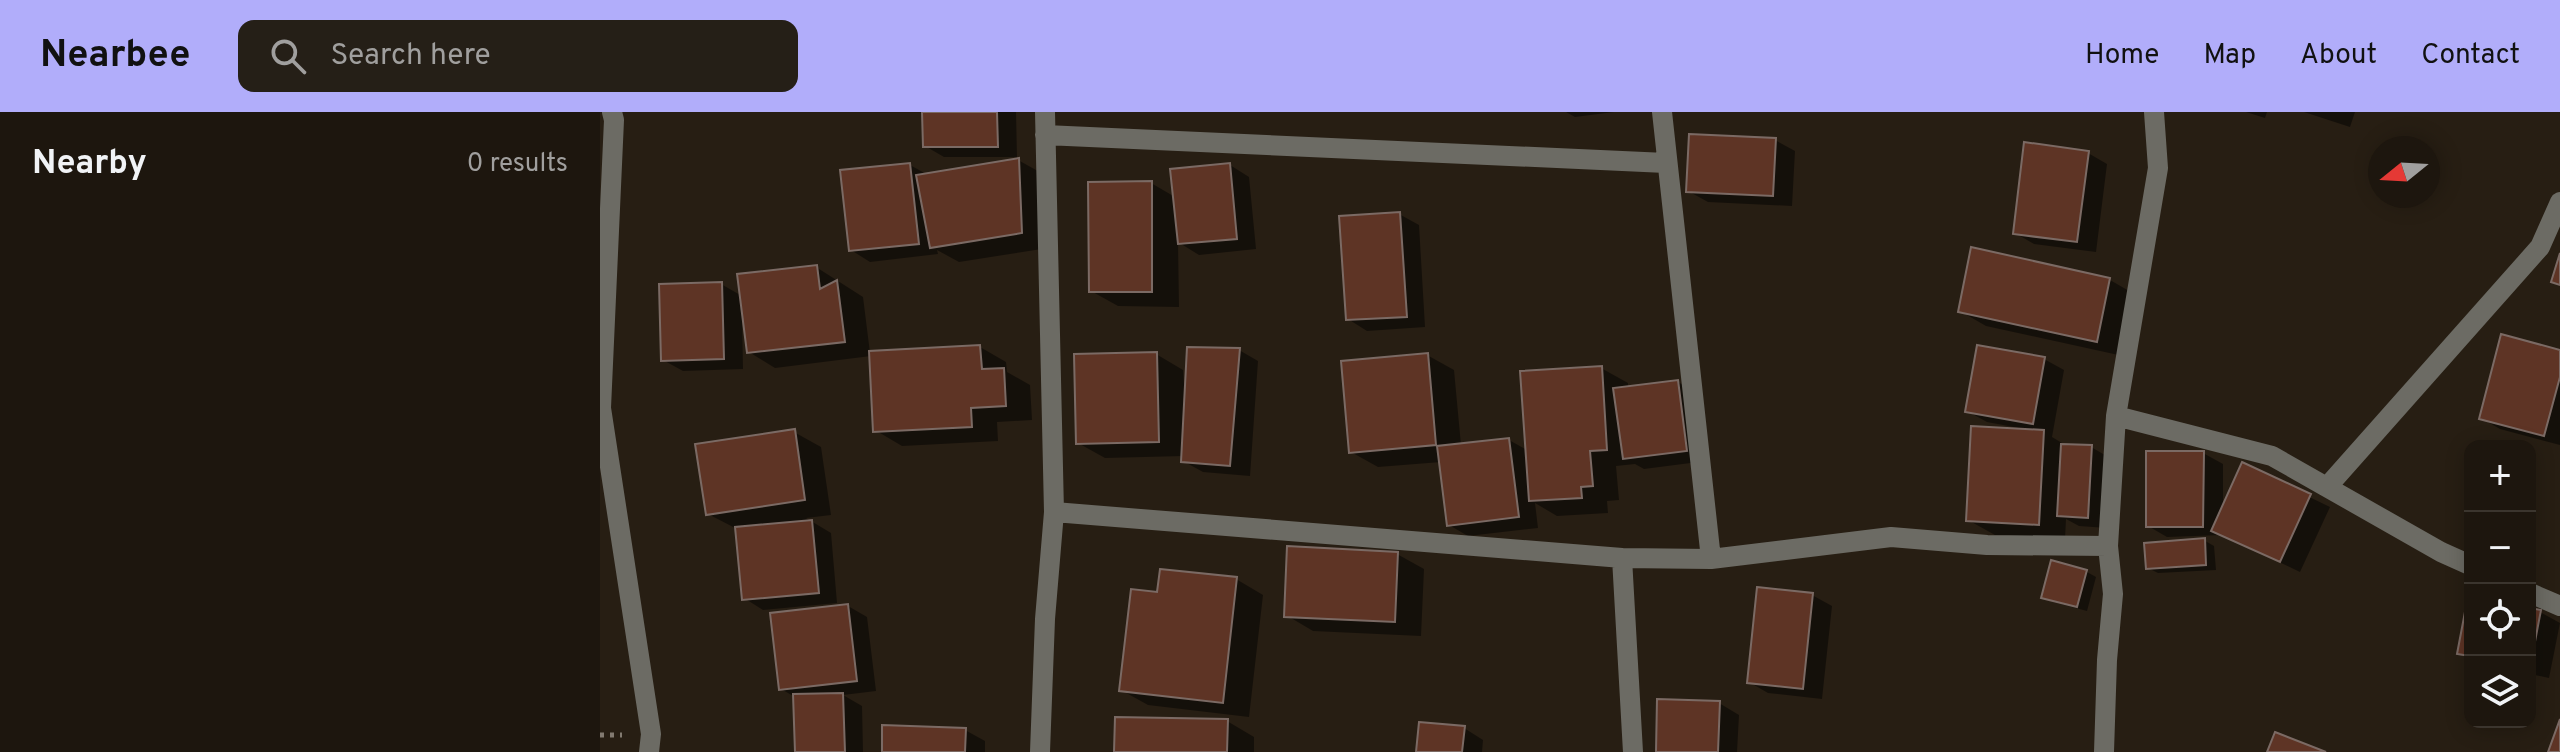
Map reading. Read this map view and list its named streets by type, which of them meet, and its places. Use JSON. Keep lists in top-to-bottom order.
{
  "north": "left",
  "page": {
    "header": "Nearbee",
    "search": "Search here",
    "nav": [
      "Home",
      "Map",
      "About",
      "Contact"
    ],
    "heading": ["Nearby", "0 results"],
    "map_buttons": ["+", "−"]
  }
}
